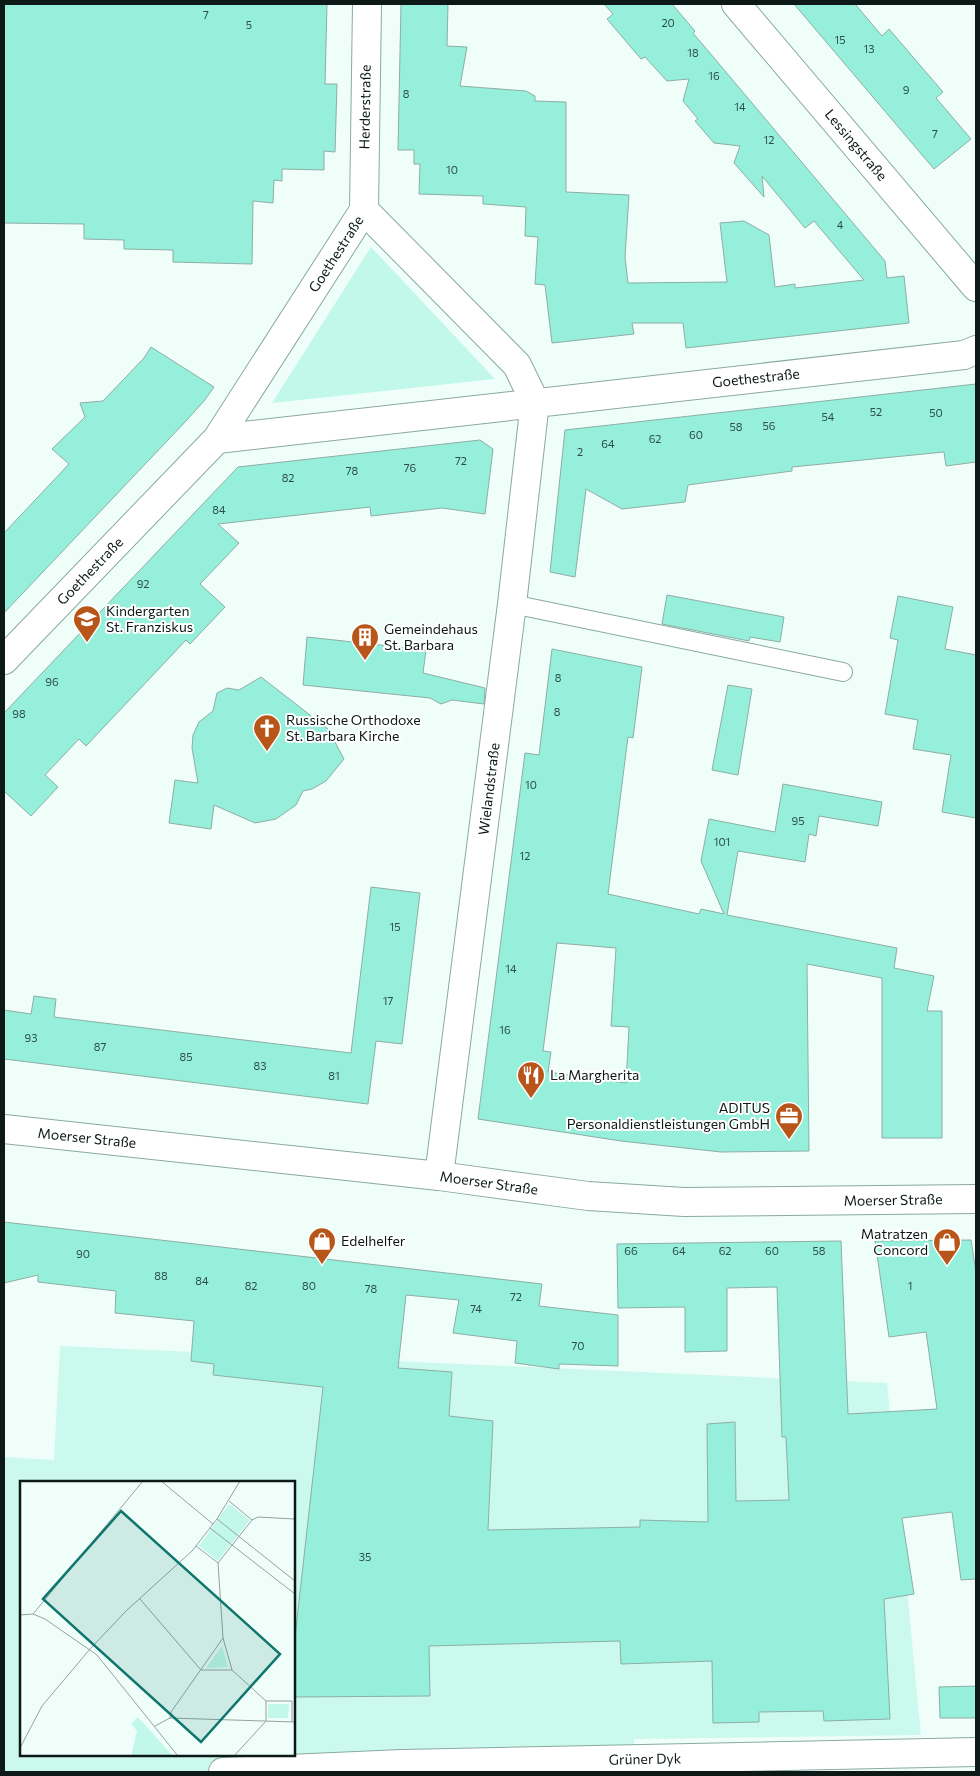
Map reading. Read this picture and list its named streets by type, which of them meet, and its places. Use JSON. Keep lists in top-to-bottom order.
{
  "streets": {
    "street": [
      "Herderstraße",
      "Lessingstraße",
      "Goethestraße",
      "Wielandstraße",
      "Moerser Straße",
      "Grüner Dyk"
    ]
  },
  "crossings": [
    ["Herderstraße", "Goethestraße"],
    ["Goethestraße", "Wielandstraße"],
    ["Wielandstraße", "Moerser Straße"]
  ],
  "places": {
    "school or university": ["Kindergarten St. Franziskus"],
    "building": ["Gemeindehaus St. Barbara"],
    "church": ["Russische Orthodoxe St. Barbara Kirche"],
    "restaurant": ["La Margherita"],
    "office": ["ADITUS Personaldienstleistungen GmbH"],
    "shop": ["Edelhelfer", "Matratzen Concord"]
  },
  "house_numbers": [
    "7",
    "20",
    "5",
    "15",
    "13",
    "18",
    "16",
    "9",
    "8",
    "14",
    "7",
    "12",
    "10",
    "4",
    "52",
    "50",
    "54",
    "56",
    "58",
    "60",
    "62",
    "64",
    "2",
    "72",
    "76",
    "78",
    "82",
    "84",
    "92",
    "8",
    "96",
    "8",
    "98",
    "10",
    "95",
    "101",
    "12",
    "15",
    "14",
    "17",
    "16",
    "93",
    "87",
    "85",
    "83",
    "81",
    "66",
    "64",
    "62",
    "60",
    "58",
    "90",
    "88",
    "84",
    "82",
    "80",
    "1",
    "78",
    "72",
    "74",
    "70",
    "35"
  ]
}
